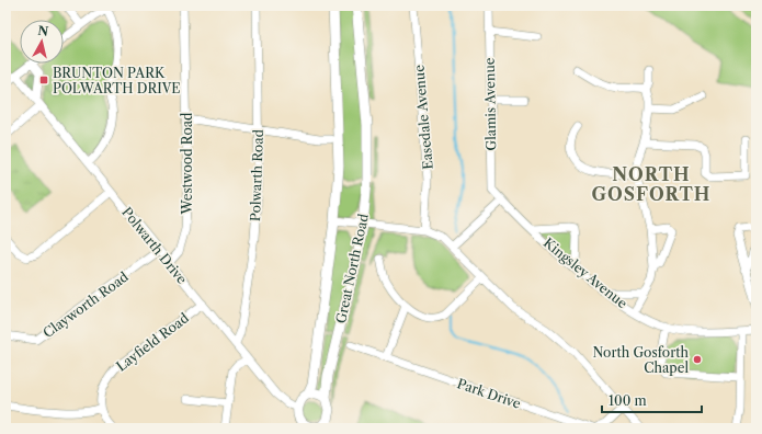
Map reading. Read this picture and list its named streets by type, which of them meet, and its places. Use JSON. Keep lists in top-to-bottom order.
{
  "streets": {
    "main road": ["Great North Road"],
    "street": [
      "Glamis Avenue",
      "Easedale Avenue",
      "Westwood Road",
      "Polwarth Road",
      "Polwarth Drive",
      "Kingsley Avenue",
      "Clayworth Road",
      "Layfield Road",
      "Park Drive"
    ]
  },
  "crossings": [
    ["Glamis Avenue", "Kingsley Avenue"],
    ["Westwood Road", "Polwarth Drive"],
    ["Polwarth Road", "Polwarth Drive"],
    ["Polwarth Drive", "Great North Road"],
    ["Polwarth Drive", "Clayworth Road"],
    ["Polwarth Drive", "Layfield Road"]
  ],
  "districts": ["NORTH GOSFORTH"],
  "places": {
    "transit": ["BRUNTON PARK POLWARTH DRIVE"],
    "other": ["North Gosforth Chapel"]
  },
  "scale_bar": "100 m",
  "north": "top"
}
